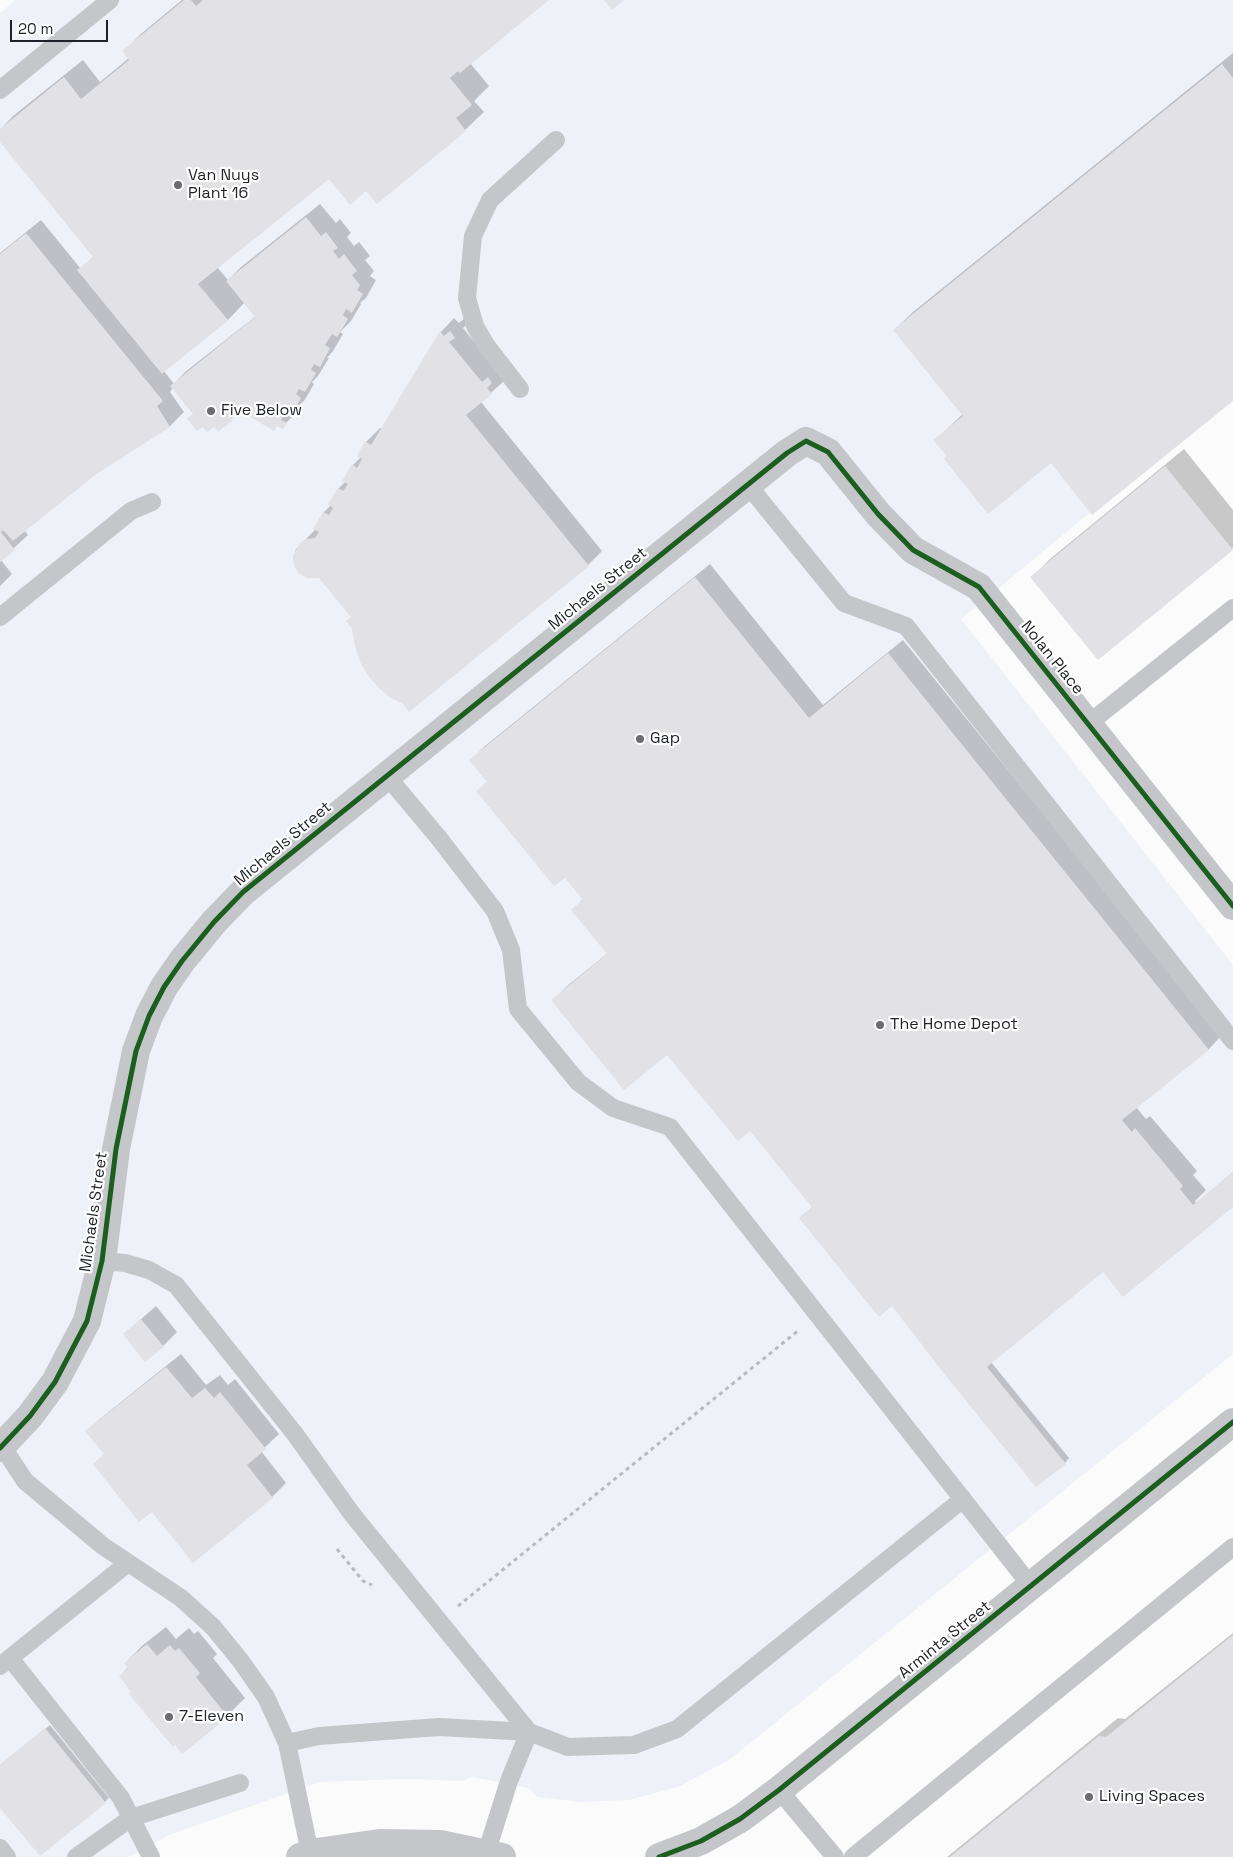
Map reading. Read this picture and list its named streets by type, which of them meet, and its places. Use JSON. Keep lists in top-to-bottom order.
{
  "streets": {
    "street": ["Michaels Street", "Nolan Place", "Arminta Street"]
  },
  "crossings": [
    ["Michaels Street", "Nolan Place"]
  ],
  "places": [
    "Van Nuys Plant 16",
    "Five Below",
    "Gap",
    "The Home Depot",
    "7-Eleven",
    "Living Spaces"
  ],
  "scale_bar": "20 m"
}
